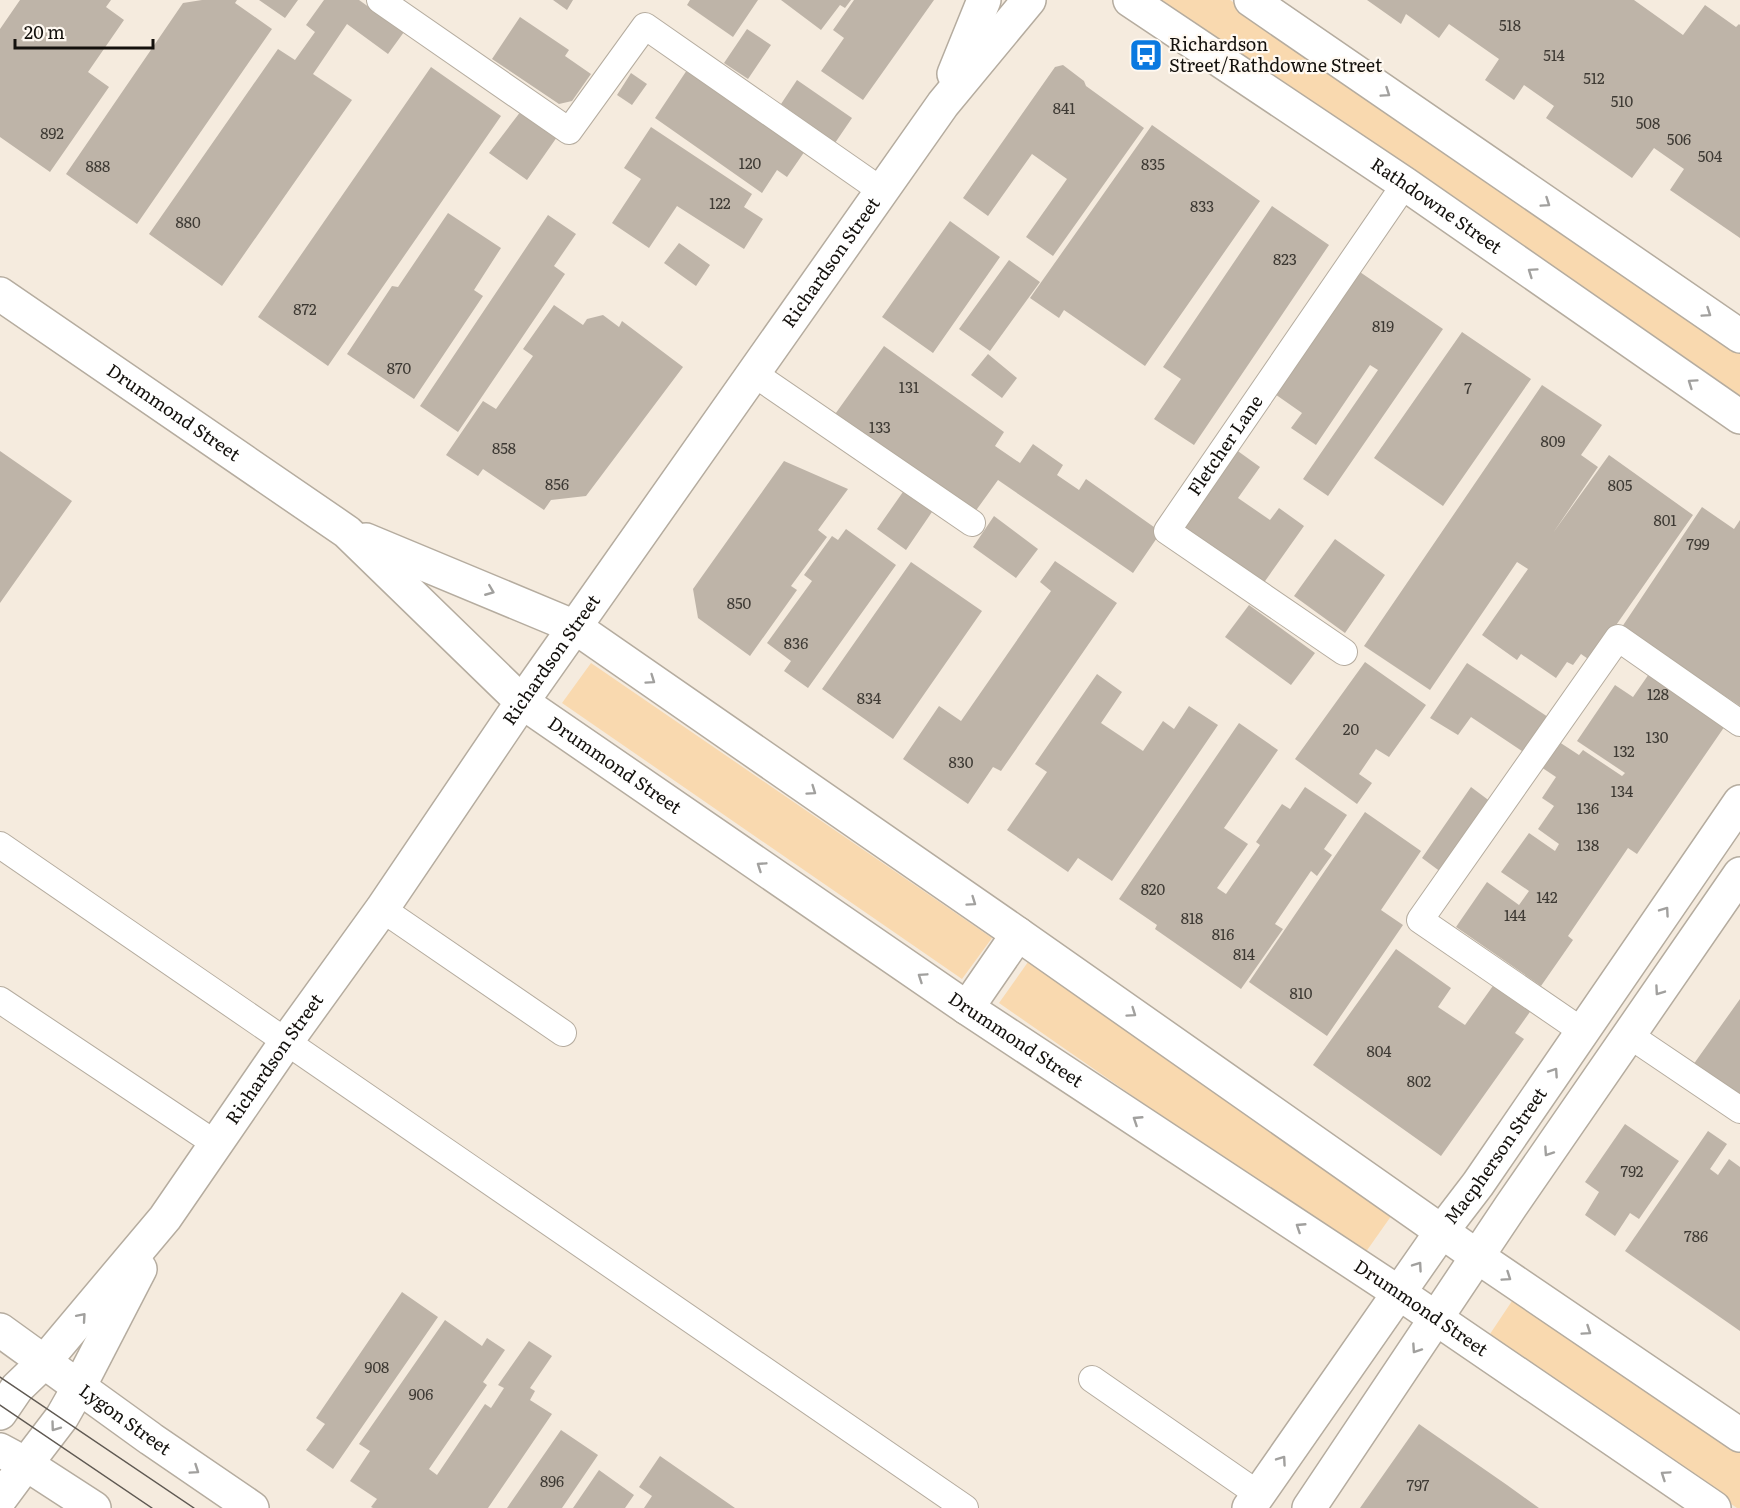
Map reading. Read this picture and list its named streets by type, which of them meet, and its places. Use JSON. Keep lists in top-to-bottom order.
{
  "streets": {
    "street": [
      "Rathdowne Street",
      "Richardson Street",
      "Drummond Street",
      "Macpherson Street",
      "Lygon Street"
    ],
    "lane": ["Fletcher Lane"]
  },
  "crossings": [
    ["Rathdowne Street", "Fletcher Lane"],
    ["Richardson Street", "Drummond Street"],
    ["Richardson Street", "Lygon Street"],
    ["Drummond Street", "Macpherson Street"]
  ],
  "places": {
    "bus stop": ["Richardson Street/Rathdowne Street"]
  },
  "house_numbers": [
    "518",
    "514",
    "512",
    "510",
    "841",
    "508",
    "892",
    "506",
    "504",
    "120",
    "835",
    "888",
    "122",
    "833",
    "880",
    "823",
    "872",
    "819",
    "870",
    "131",
    "7",
    "133",
    "809",
    "858",
    "856",
    "805",
    "801",
    "799",
    "850",
    "836",
    "128",
    "834",
    "20",
    "130",
    "132",
    "830",
    "134",
    "136",
    "138",
    "820",
    "142",
    "144",
    "818",
    "816",
    "814",
    "810",
    "804",
    "802",
    "792",
    "786",
    "908",
    "906",
    "896",
    "797"
  ],
  "scale_bar": "20 m"
}
